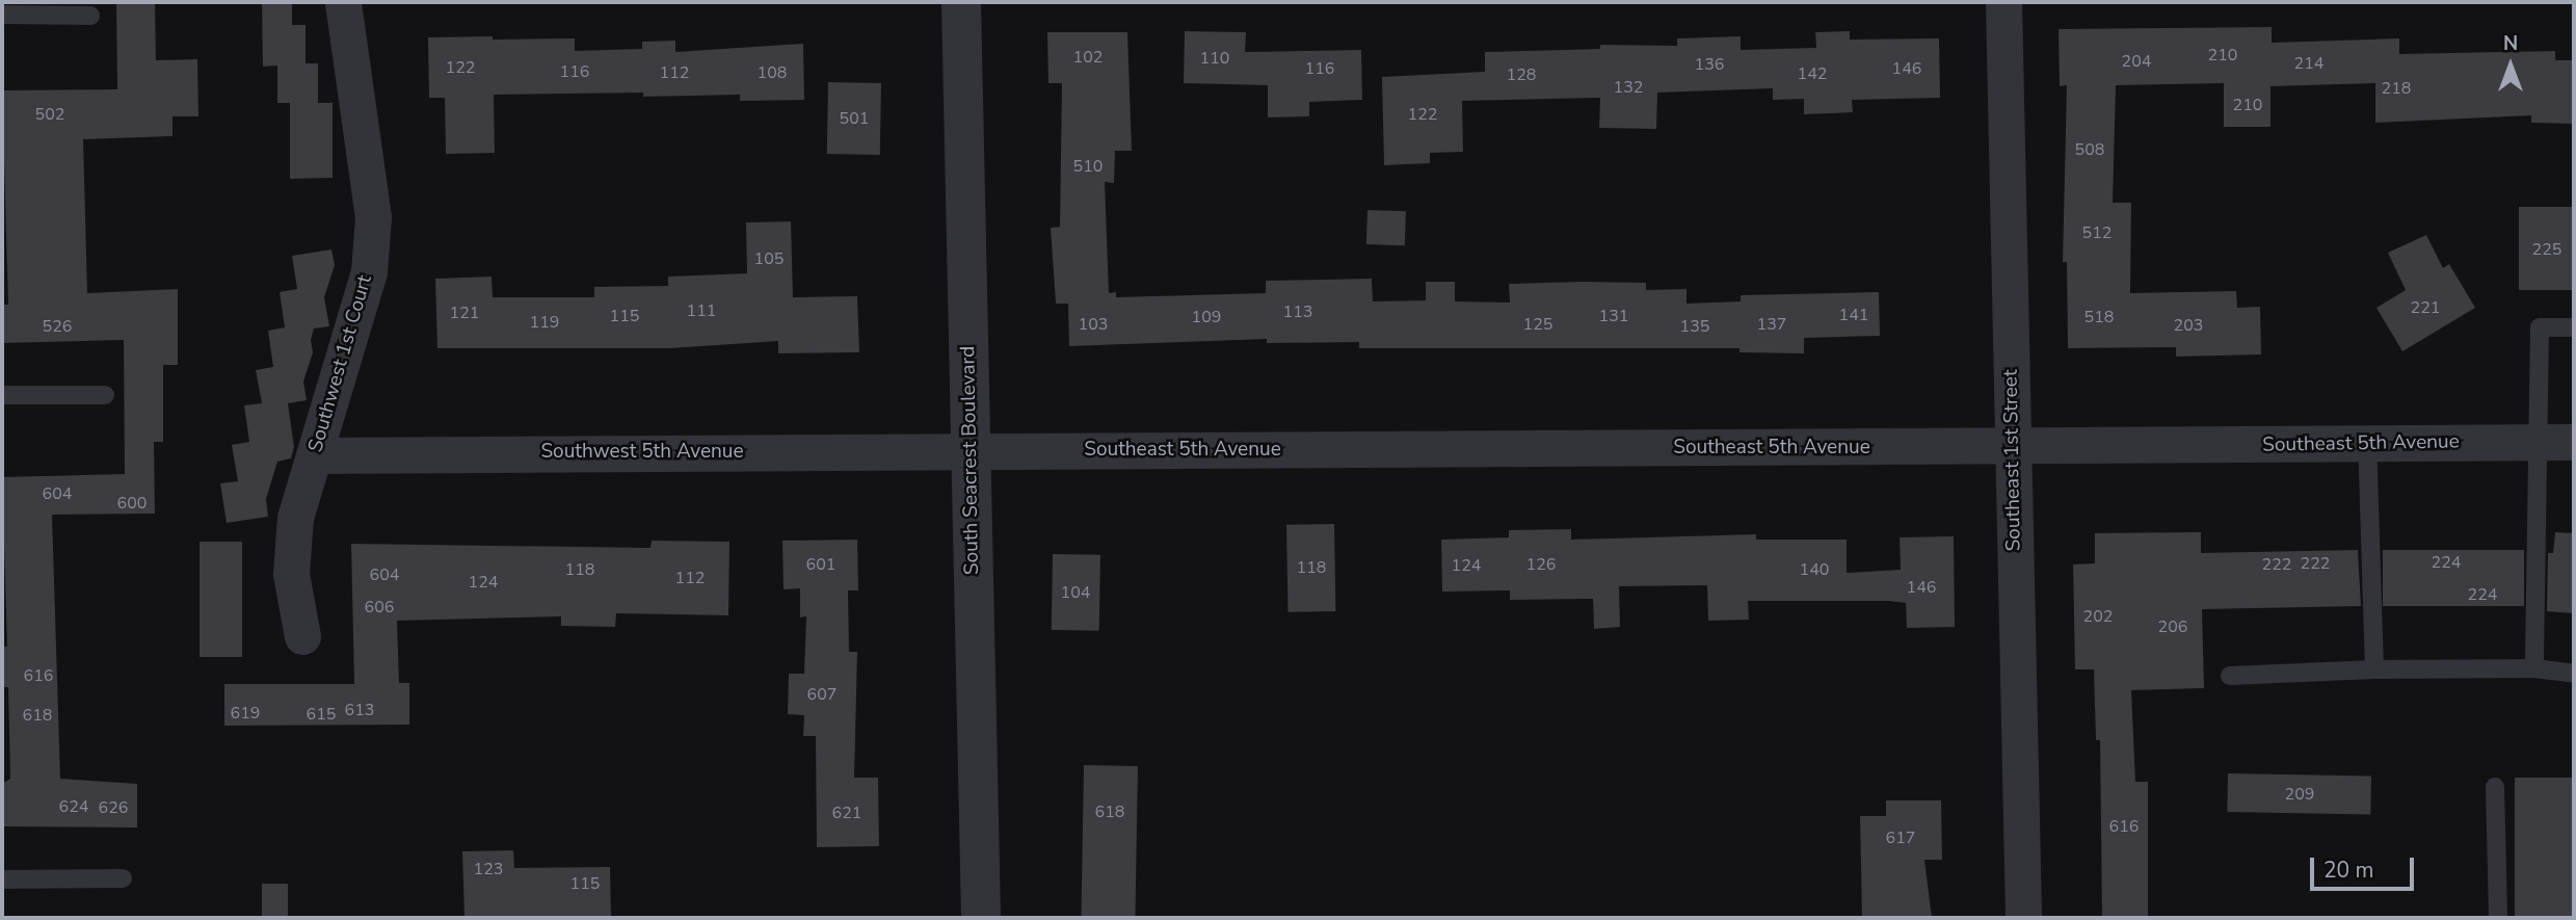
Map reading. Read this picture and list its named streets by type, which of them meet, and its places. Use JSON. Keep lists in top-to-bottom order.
{
  "streets": {
    "street": [
      "Southwest 1st Court",
      "Southeast 5th Avenue",
      "Southwest 5th Avenue",
      "South Seacrest Boulevard",
      "Southeast 1st Street"
    ]
  },
  "crossings": [
    ["Southwest 1st Court", "Southwest 5th Avenue"],
    ["Southeast 5th Avenue", "Southwest 5th Avenue"],
    ["Southeast 5th Avenue", "South Seacrest Boulevard"],
    ["Southeast 5th Avenue", "Southeast 1st Street"],
    ["Southwest 5th Avenue", "South Seacrest Boulevard"]
  ],
  "house_numbers": [
    "210",
    "102",
    "110",
    "204",
    "214",
    "136",
    "122",
    "116",
    "146",
    "116",
    "112",
    "108",
    "142",
    "128",
    "132",
    "218",
    "210",
    "502",
    "122",
    "501",
    "508",
    "510",
    "512",
    "225",
    "105",
    "221",
    "111",
    "113",
    "121",
    "141",
    "115",
    "131",
    "109",
    "518",
    "119",
    "103",
    "125",
    "137",
    "203",
    "526",
    "135",
    "604",
    "600",
    "224",
    "222",
    "601",
    "126",
    "222",
    "124",
    "118",
    "118",
    "140",
    "604",
    "112",
    "124",
    "146",
    "104",
    "224",
    "606",
    "202",
    "206",
    "616",
    "607",
    "613",
    "619",
    "615",
    "618",
    "209",
    "624",
    "626",
    "618",
    "621",
    "616",
    "617",
    "123",
    "115"
  ],
  "scale_bar": "20 m",
  "north": "top"
}
